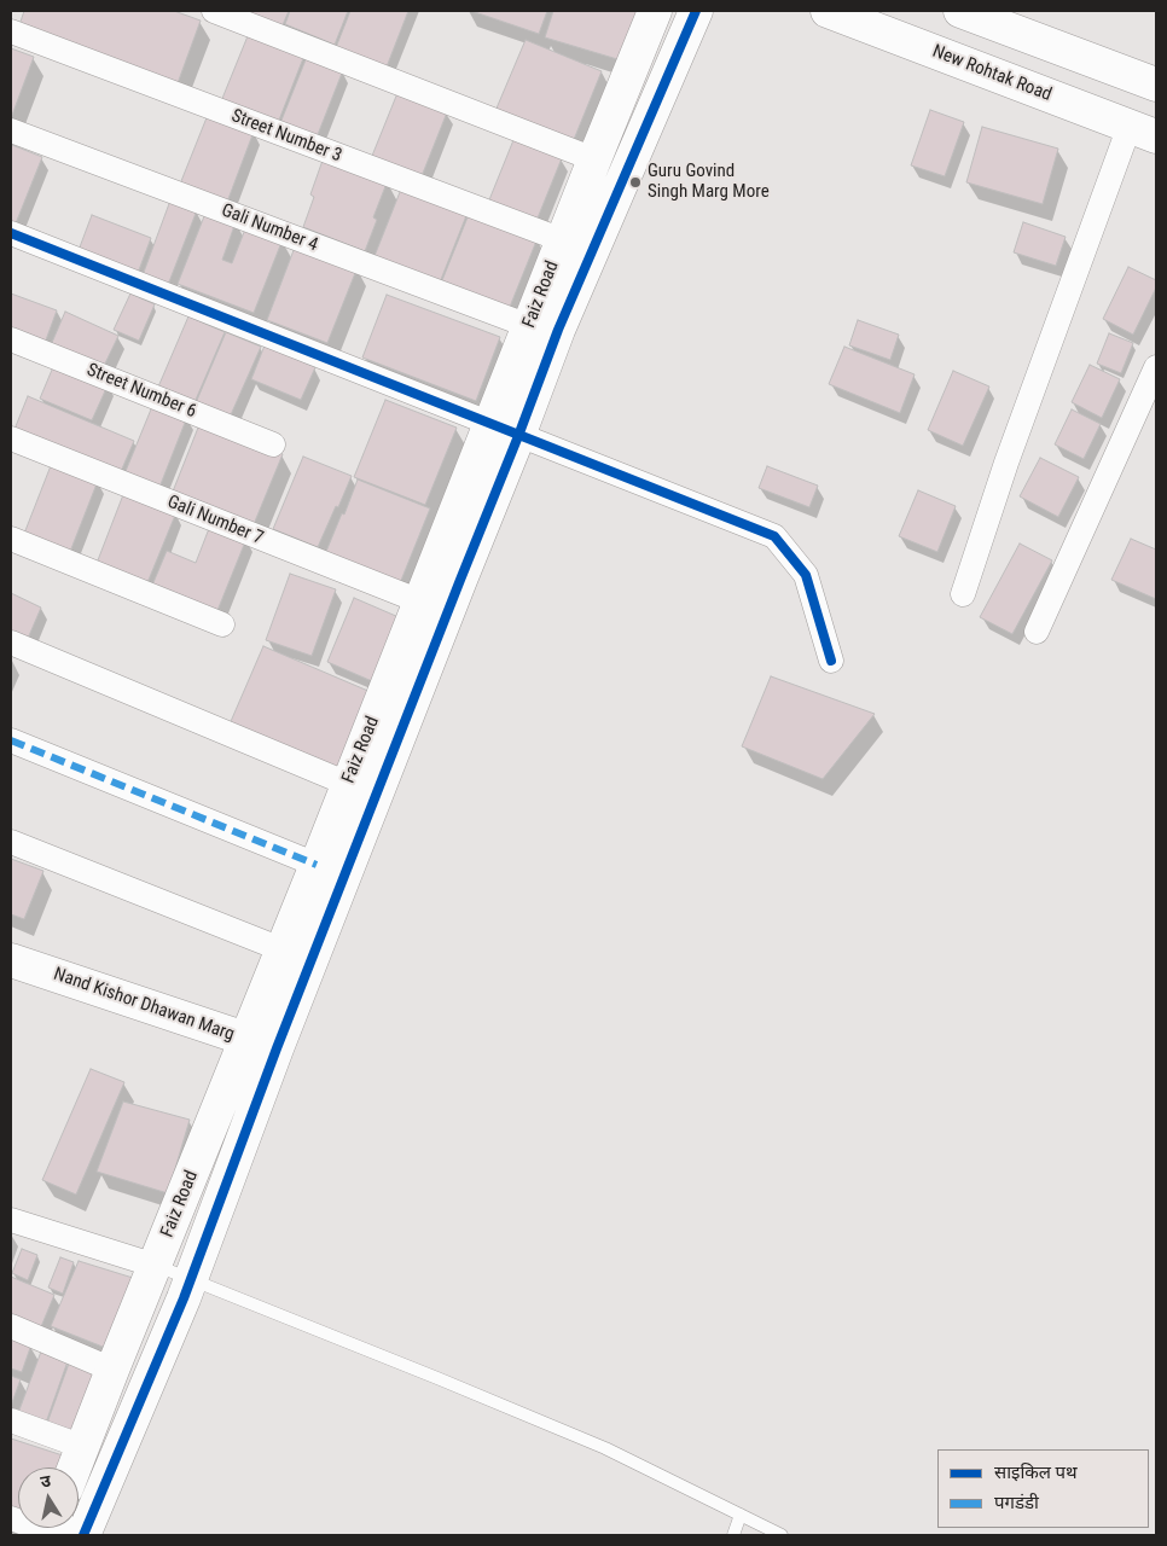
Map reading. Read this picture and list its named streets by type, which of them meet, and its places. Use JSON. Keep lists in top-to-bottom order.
{
  "streets": {
    "street": [
      "New Rohtak Road",
      "Street Number 3",
      "Gali Number 4",
      "Faiz Road",
      "Street Number 6",
      "Gali Number 7",
      "Nand Kishor Dhawan Marg"
    ]
  },
  "crossings": [
    ["Street Number 3", "Faiz Road"],
    ["Gali Number 4", "Faiz Road"],
    ["Faiz Road", "Gali Number 7"],
    ["Faiz Road", "Nand Kishor Dhawan Marg"]
  ],
  "places": ["Guru Govind Singh Marg More"],
  "legend": ["साइकिल पथ", "पगडंडी"],
  "north": "top"
}
